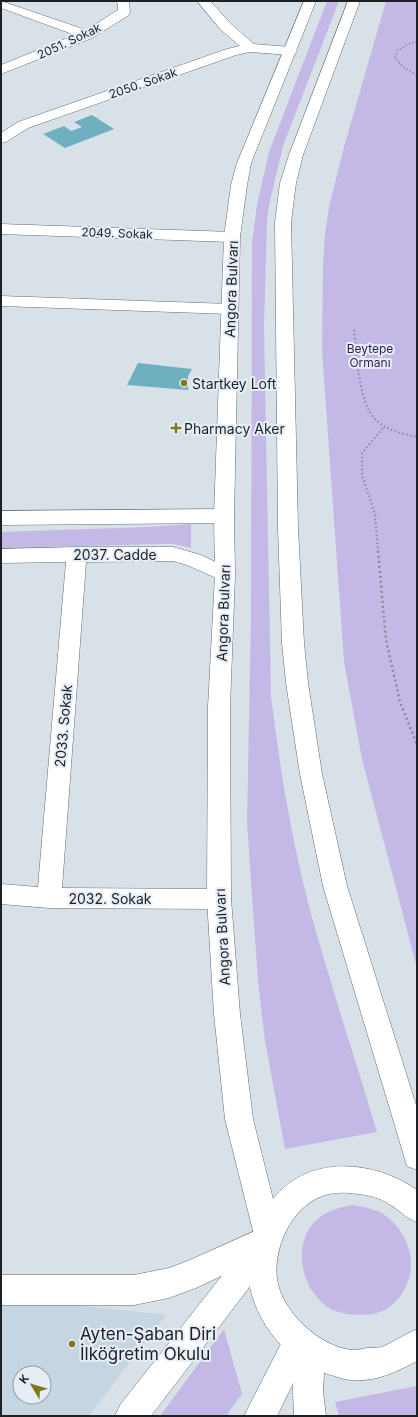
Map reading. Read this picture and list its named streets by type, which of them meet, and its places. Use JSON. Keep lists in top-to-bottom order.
{
  "streets": {
    "main road": [
      "2051. Sokak",
      "2050. Sokak",
      "2049. Sokak",
      "Angora Bulvarı",
      "2037. Cadde",
      "2033. Sokak",
      "2032. Sokak"
    ]
  },
  "crossings": [
    ["2050. Sokak", "Angora Bulvarı"],
    ["2049. Sokak", "Angora Bulvarı"],
    ["Angora Bulvarı", "2037. Cadde"],
    ["Angora Bulvarı", "2032. Sokak"],
    ["2037. Cadde", "2033. Sokak"],
    ["2033. Sokak", "2032. Sokak"]
  ],
  "parks": ["Beytepe Ormanı"],
  "places": {
    "other": ["Startkey Loft", "Ayten-Şaban Diri İlköğretim Okulu"],
    "health": ["Pharmacy Aker"]
  },
  "north": "top left"
}
